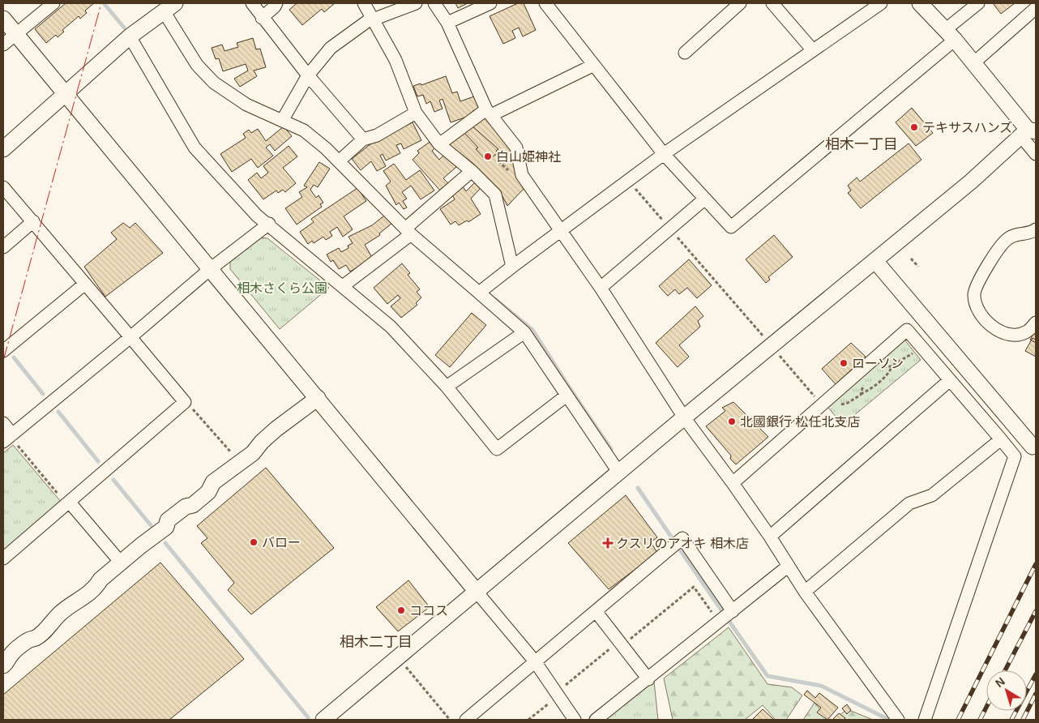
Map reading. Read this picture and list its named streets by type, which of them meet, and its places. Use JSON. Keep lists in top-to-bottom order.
{
  "districts": ["相木一丁目", "相木二丁目"],
  "parks": ["相木さくら公園"],
  "places": {
    "other": [
      "テキサスハンズ",
      "白山姫神社",
      "ローソン",
      "北國銀行 松任北支店",
      "バロー",
      "ココス"
    ],
    "health": ["クスリのアオキ 相木店"]
  },
  "north": "top left"
}
